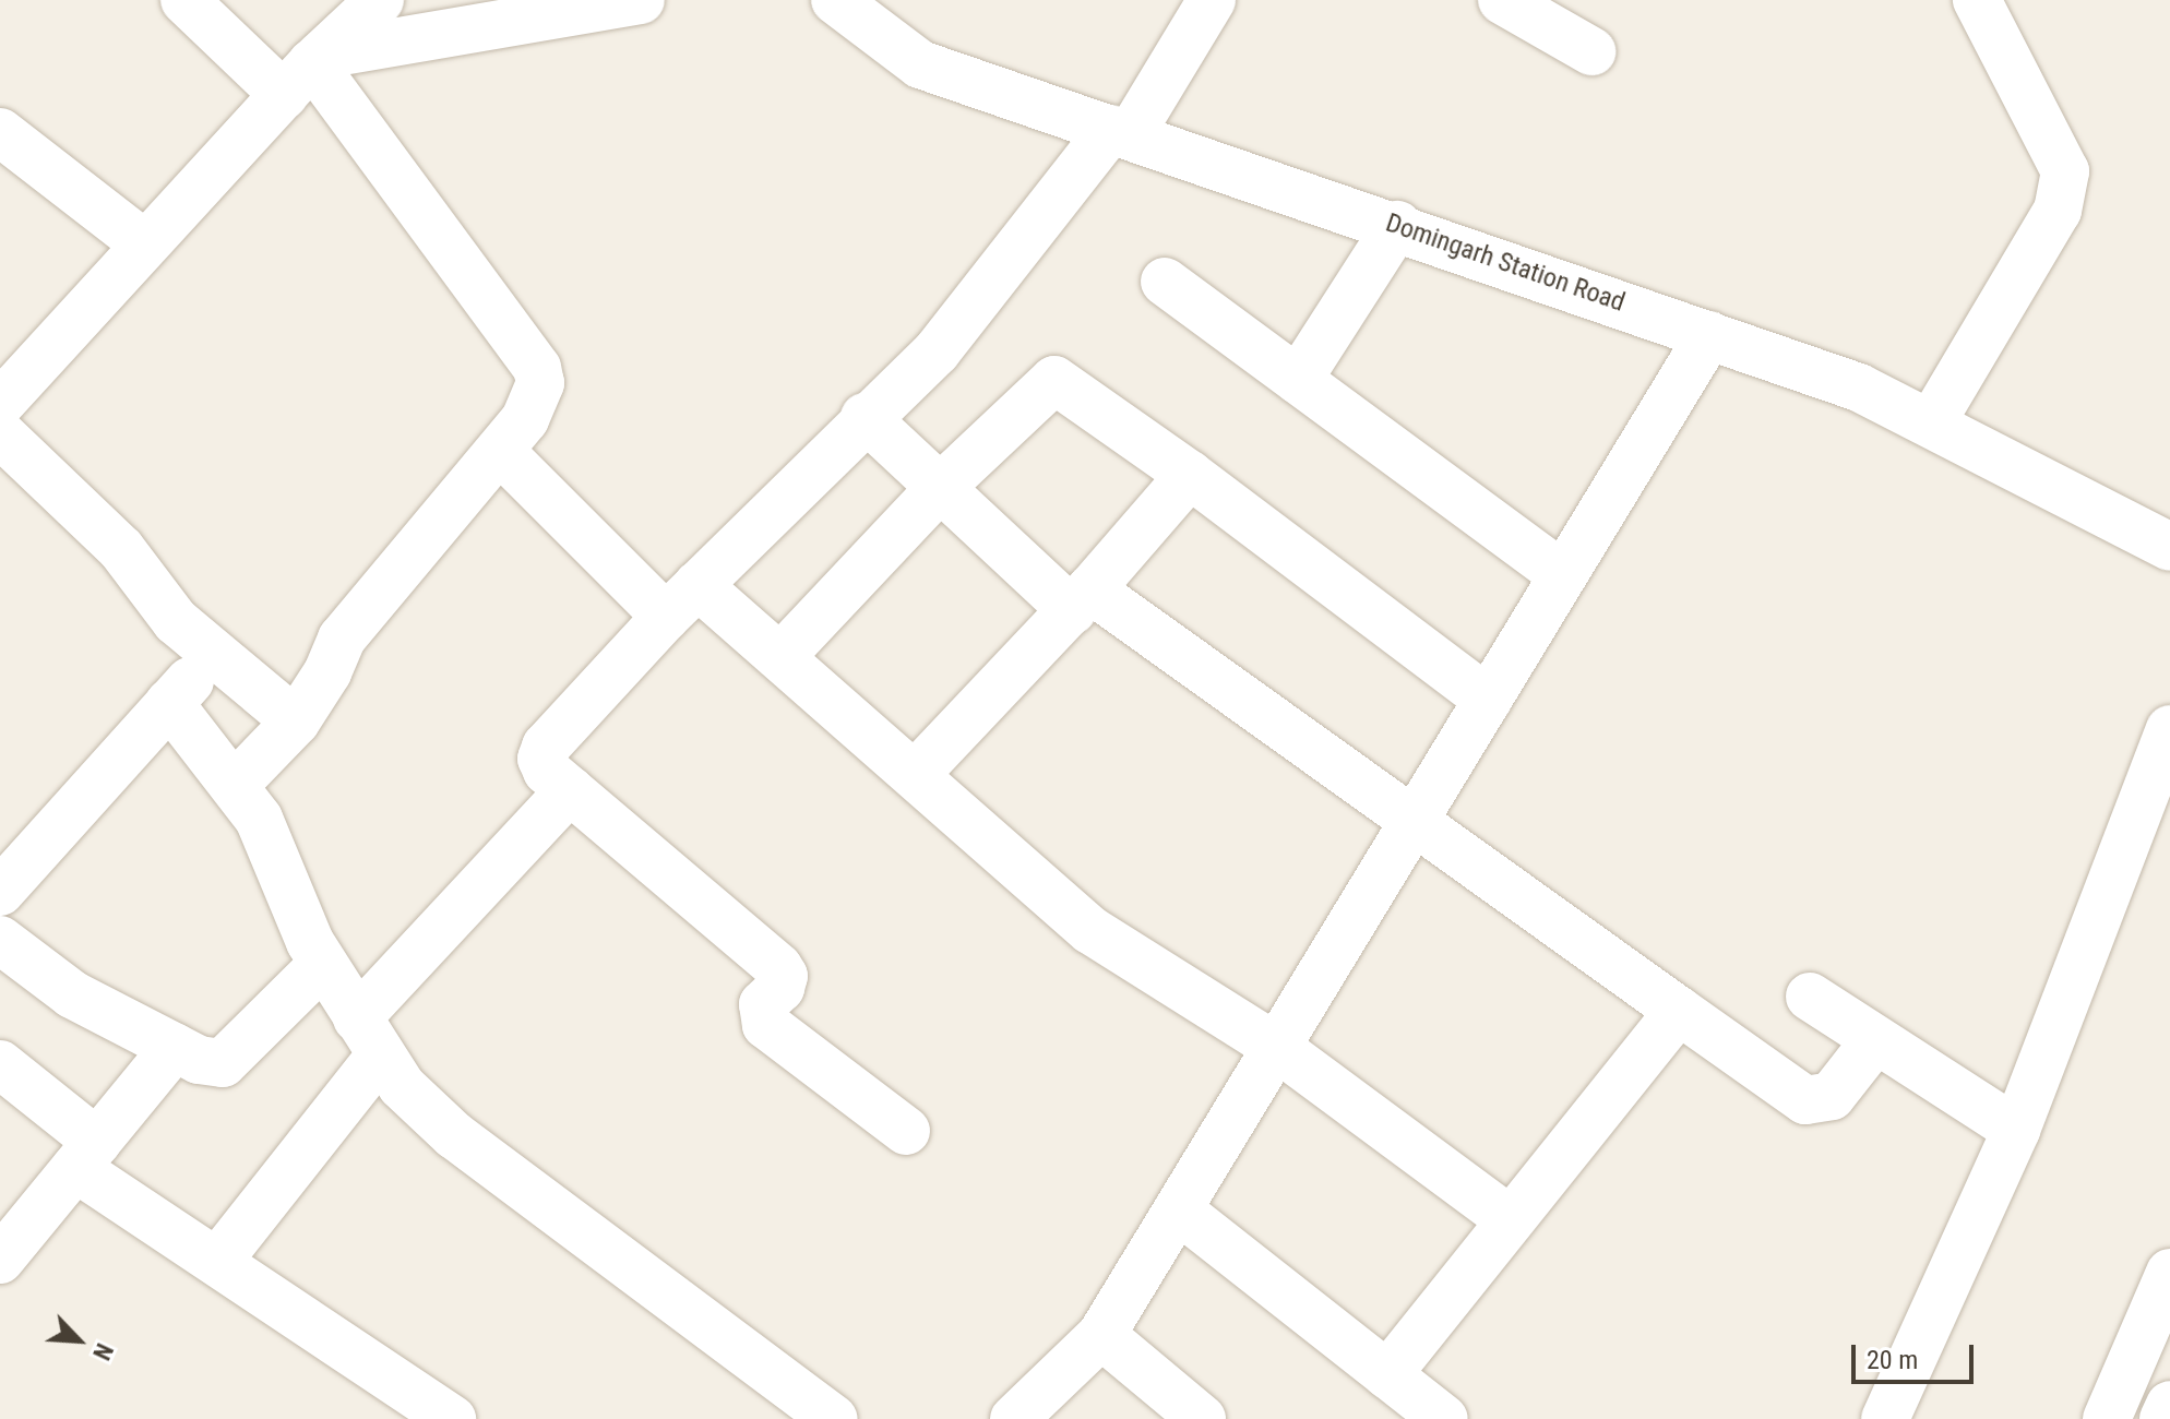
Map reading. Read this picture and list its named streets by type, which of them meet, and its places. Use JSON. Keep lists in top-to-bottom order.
{
  "streets": {
    "street": ["Domingarh Station Road"]
  },
  "scale_bar": "20 m",
  "north": "bottom right"
}
